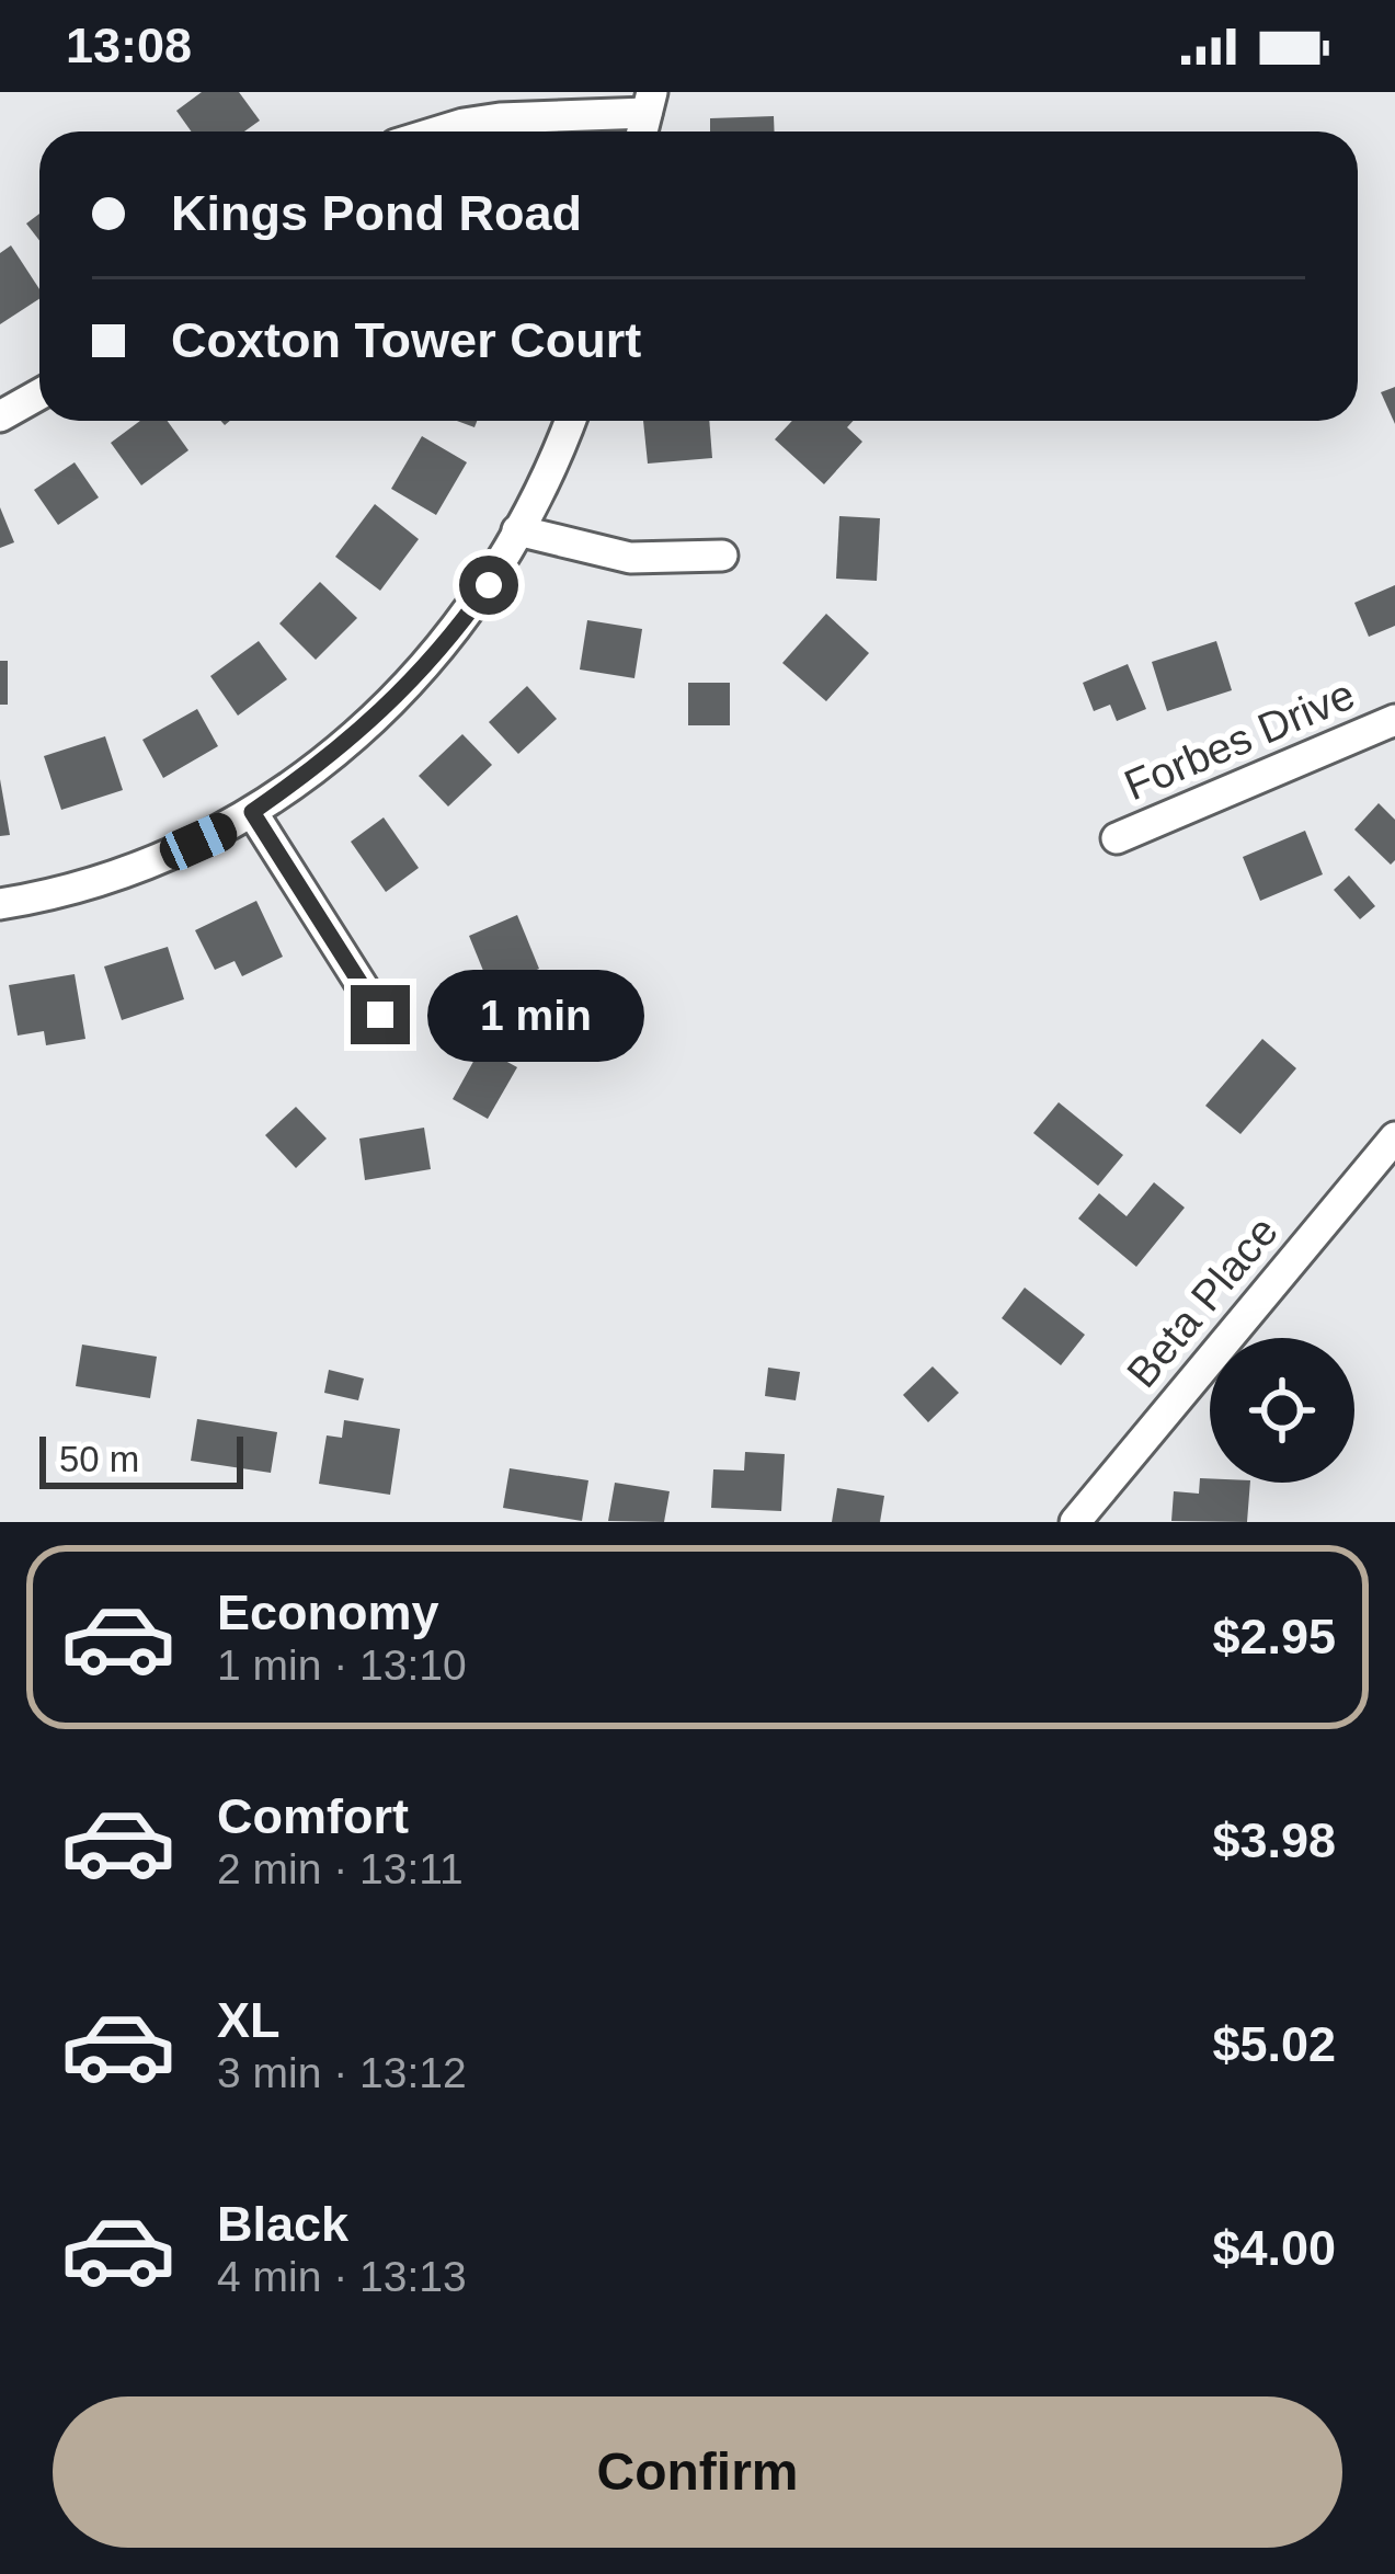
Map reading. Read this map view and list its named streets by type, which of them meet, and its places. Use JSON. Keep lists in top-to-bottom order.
{
  "streets": {
    "street": ["Forbes Drive", "Beta Place"]
  },
  "scale_bar": "50 m",
  "page": {
    "status": "13:08",
    "banner": ["Kings Pond Road", "Coxton Tower Court"],
    "bubble": "1 min",
    "scale": "50 m",
    "list": [
      {
        "name": "Economy",
        "note": "1 min · 13:10",
        "value": "$2.95"
      },
      {
        "name": "Comfort",
        "note": "2 min · 13:11",
        "value": "$3.98"
      },
      {
        "name": "XL",
        "note": "3 min · 13:12",
        "value": "$5.02"
      },
      {
        "name": "Black",
        "note": "4 min · 13:13",
        "value": "$4.00"
      }
    ],
    "buttons": "Confirm"
  }
}
